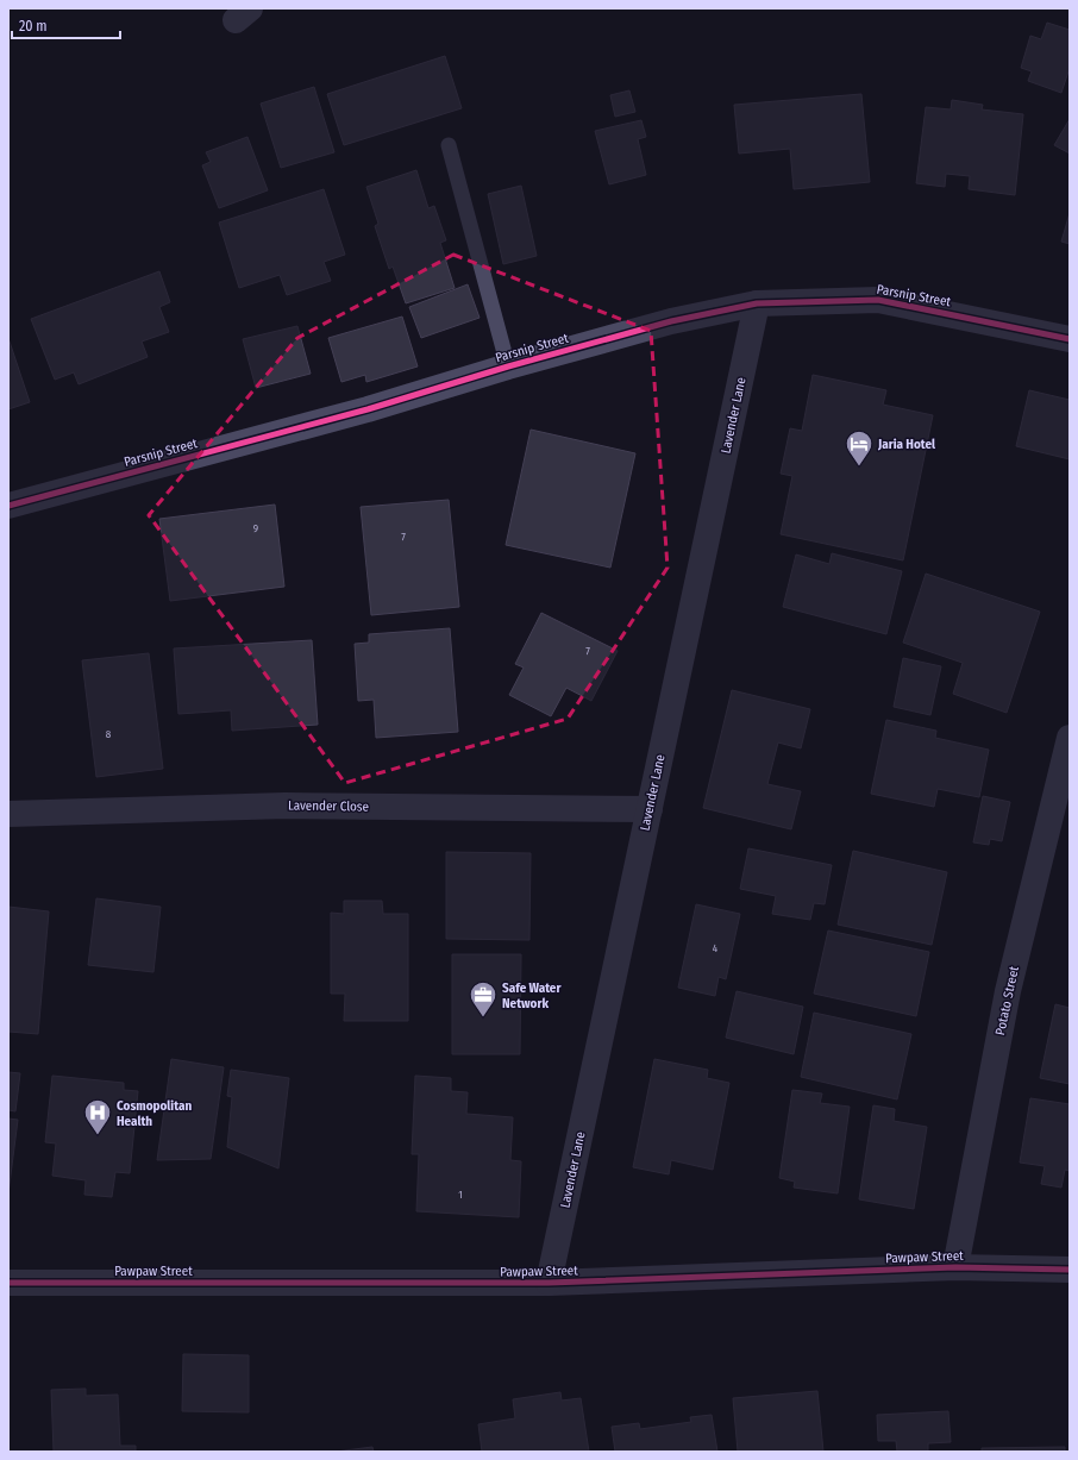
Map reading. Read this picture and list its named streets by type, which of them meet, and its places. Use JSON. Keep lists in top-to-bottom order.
{
  "streets": {
    "street": [
      "Parsnip Street",
      "Lavender Lane",
      "Lavender Close",
      "Potato Street",
      "Pawpaw Street"
    ]
  },
  "crossings": [
    ["Parsnip Street", "Lavender Lane"],
    ["Lavender Lane", "Lavender Close"],
    ["Lavender Lane", "Pawpaw Street"],
    ["Potato Street", "Pawpaw Street"]
  ],
  "places": {
    "hotel": ["Jaria Hotel"],
    "office": ["Safe Water Network"],
    "hospital": ["Cosmopolitan Health"]
  },
  "house_numbers": [
    "9",
    "7",
    "7",
    "8",
    "4",
    "1"
  ],
  "scale_bar": "20 m"
}
